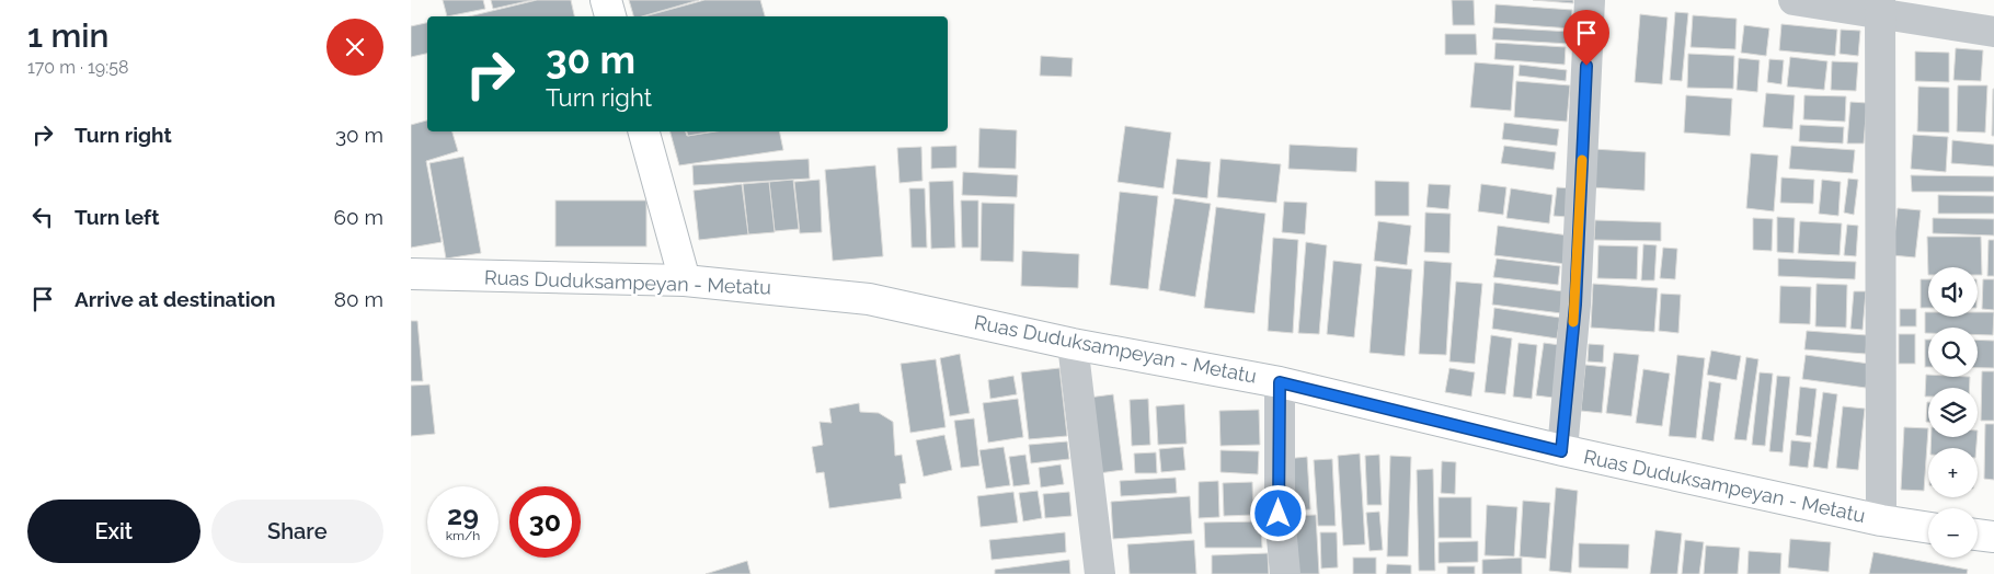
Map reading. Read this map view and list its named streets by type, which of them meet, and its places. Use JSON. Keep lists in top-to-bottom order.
{
  "streets": {
    "main road": ["Ruas Duduksampeyan - Metatu"]
  },
  "page": {
    "heading": ["1 min", "170 m · 19:58"],
    "turn": ["30 m", "Turn right"],
    "list": [
      {
        "name": "Turn right",
        "value": "30 m"
      },
      {
        "name": "Turn left",
        "value": "60 m"
      },
      {
        "name": "Arrive at destination",
        "value": "80 m"
      }
    ],
    "map_buttons": ["+", "−"],
    "speed": "29 km/h",
    "limit": "30",
    "buttons": ["Exit", "Share"]
  }
}
